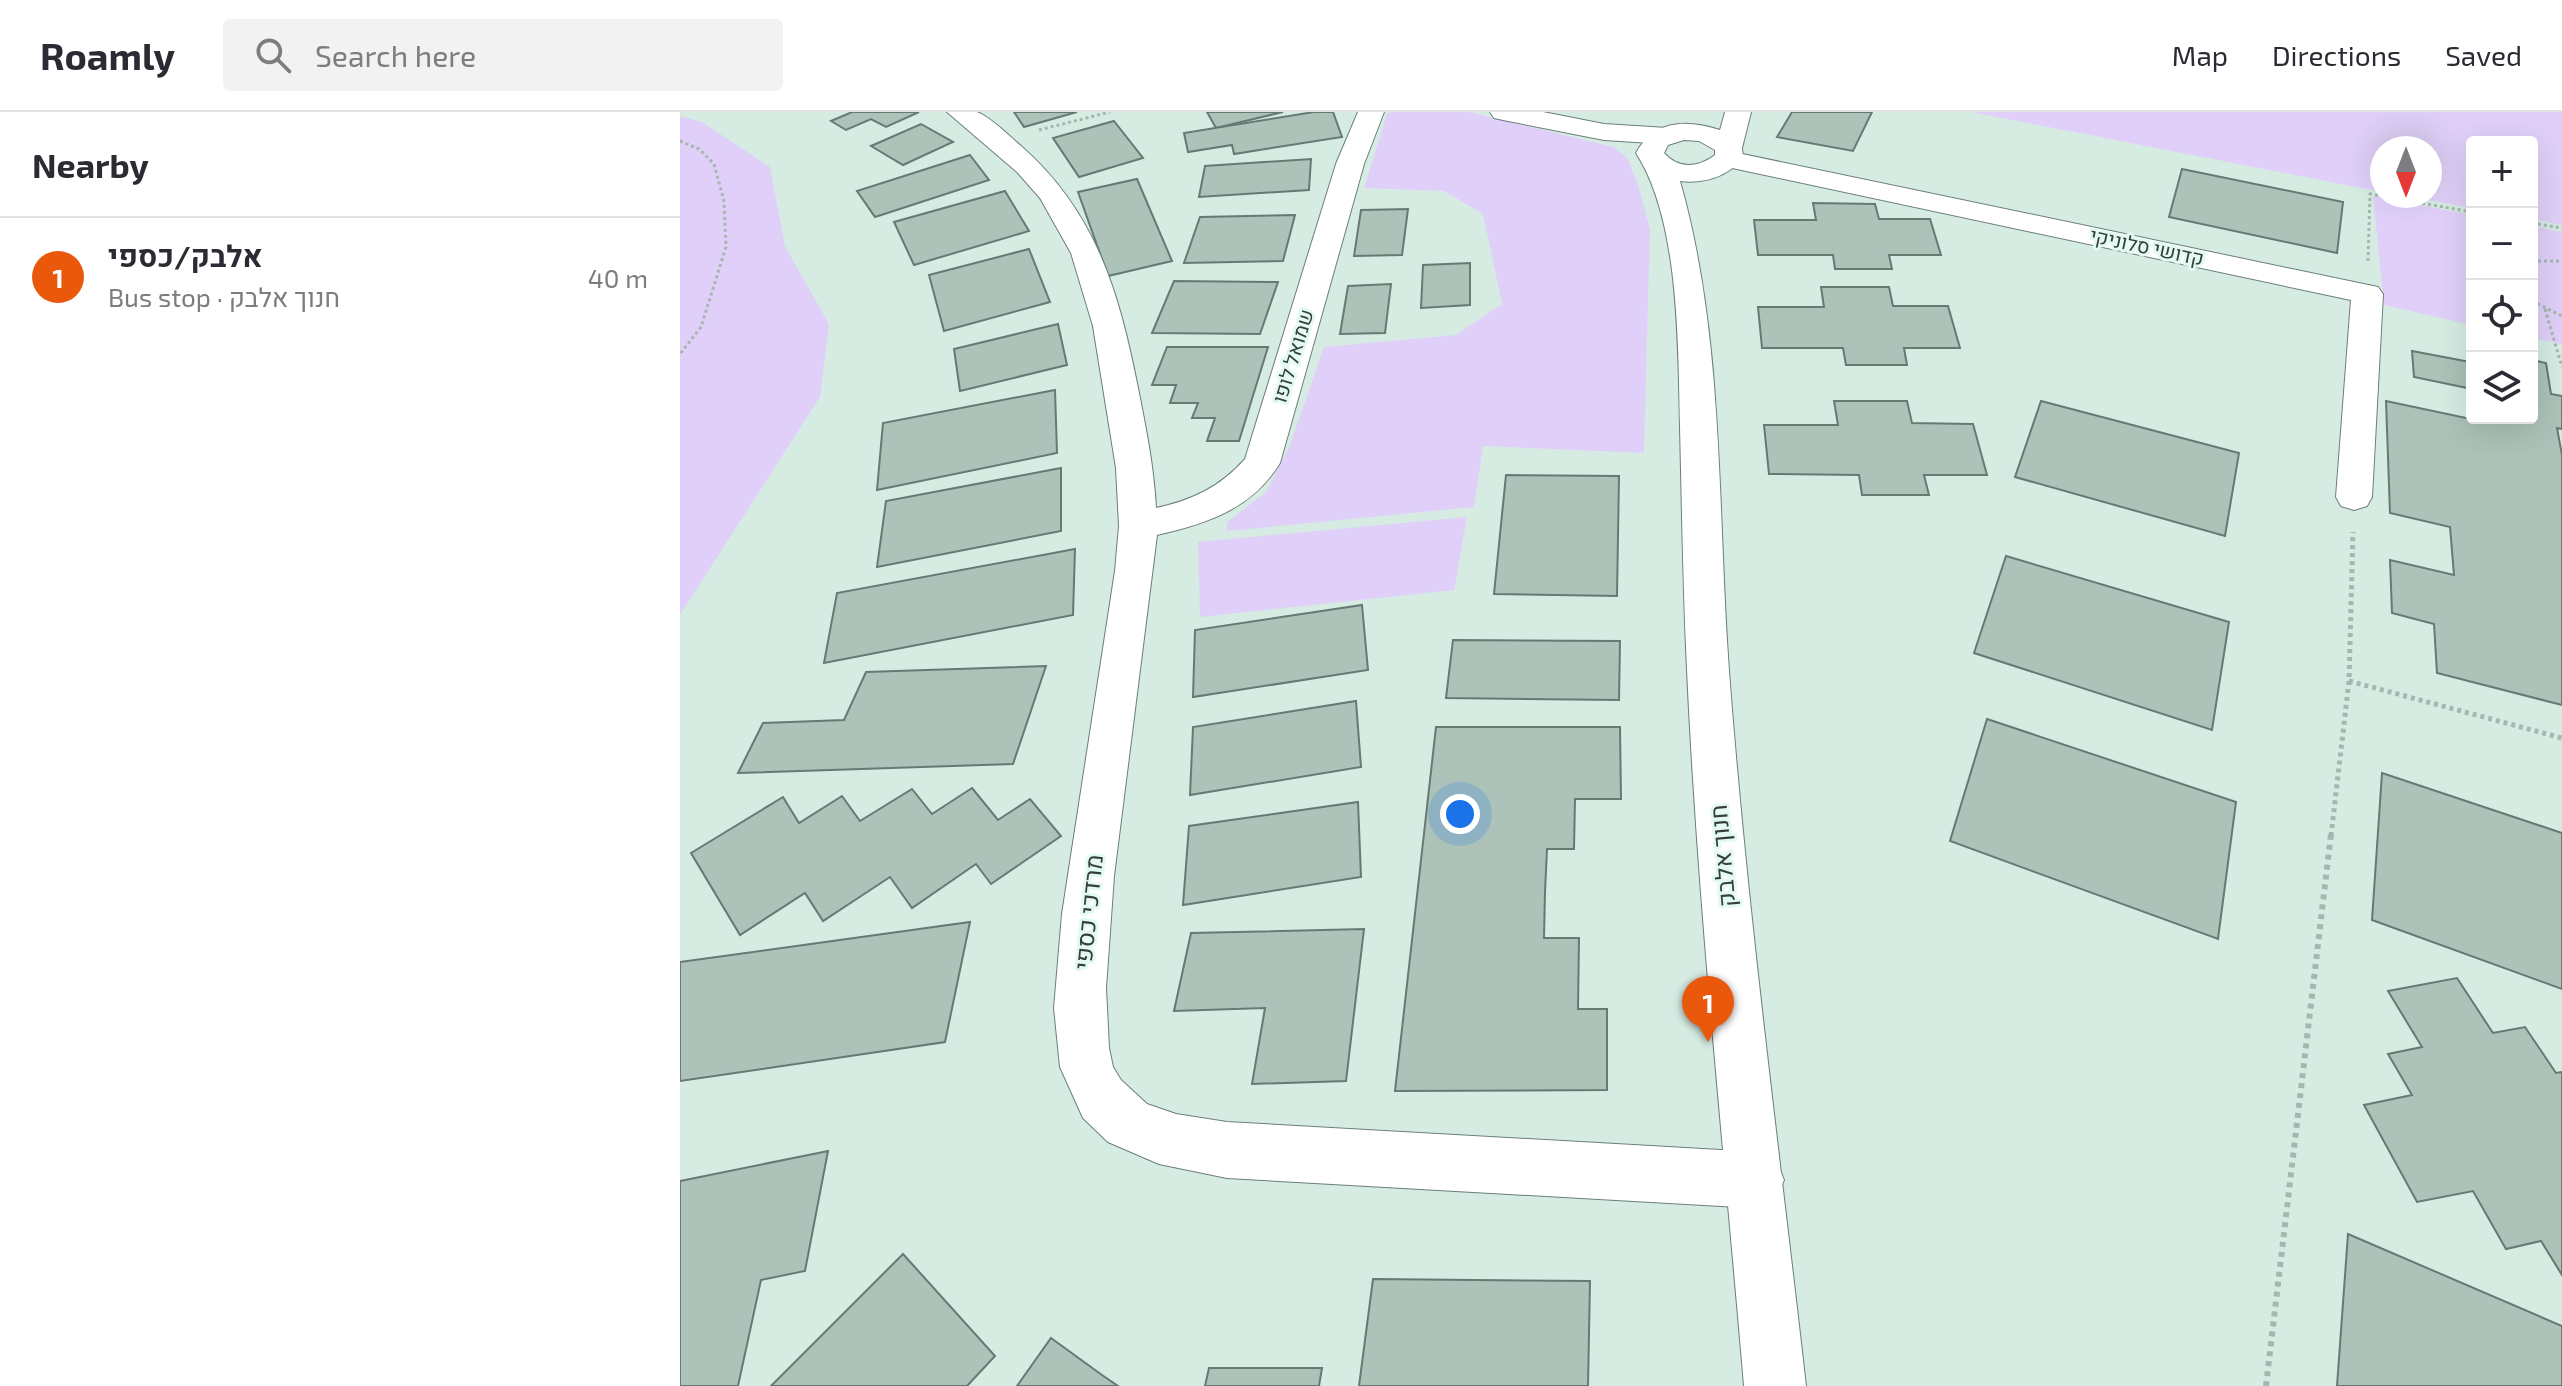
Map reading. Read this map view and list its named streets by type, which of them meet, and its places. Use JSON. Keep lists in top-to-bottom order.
{
  "streets": {
    "street": [
      "קדושי סלוניקי",
      "שמואל לופו",
      "חנוך אלבק",
      "מרדכי כספי"
    ]
  },
  "crossings": [
    ["קדושי סלוניקי", "חנוך אלבק"],
    ["שמואל לופו", "מרדכי כספי"],
    ["חנוך אלבק", "מרדכי כספי"]
  ],
  "north": "bottom",
  "page": {
    "header": "Roamly",
    "search": "Search here",
    "nav": ["Map", "Directions", "Saved"],
    "heading": "Nearby",
    "map_buttons": ["+", "−"],
    "list": [
      {
        "mark": "1",
        "name": "אלבק/כספי",
        "note": "Bus stop · חנוך אלבק",
        "value": "40 m"
      }
    ],
    "pins": "1"
  }
}
